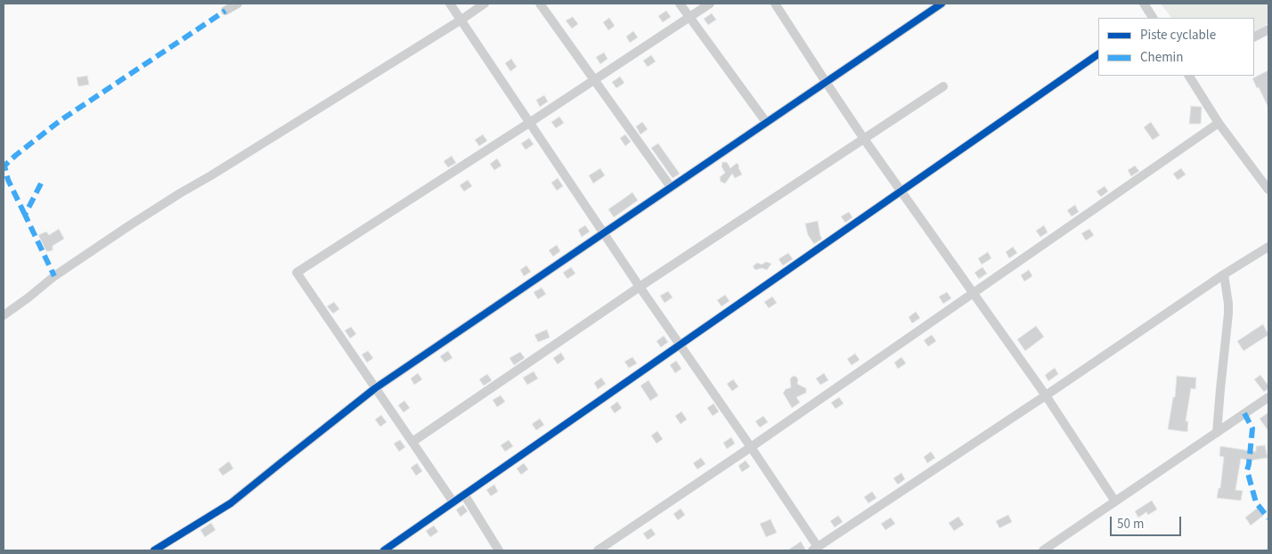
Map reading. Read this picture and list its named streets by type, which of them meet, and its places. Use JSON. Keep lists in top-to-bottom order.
{
  "legend": ["Piste cyclable", "Chemin"],
  "scale_bar": "50 m"
}
